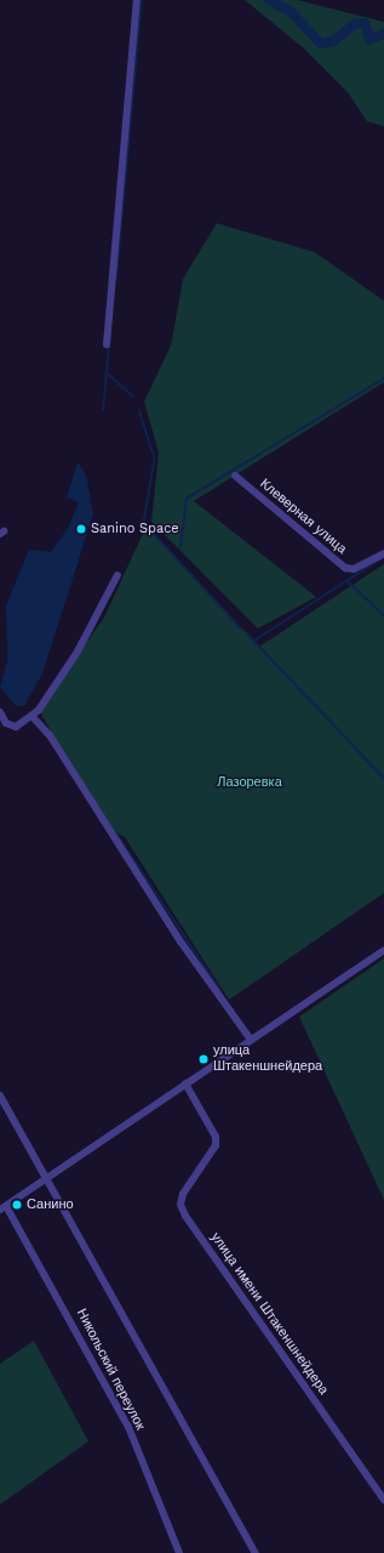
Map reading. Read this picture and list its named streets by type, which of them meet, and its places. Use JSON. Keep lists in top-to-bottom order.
{
  "streets": {
    "street": ["Клеверная улица", "улица имени Штакеншнейдера", "Никольский переулок"]
  },
  "parks": ["Лазоревка"],
  "places": ["Sanino Space", "улица Штакеншнейдера", "Санино"]
}
